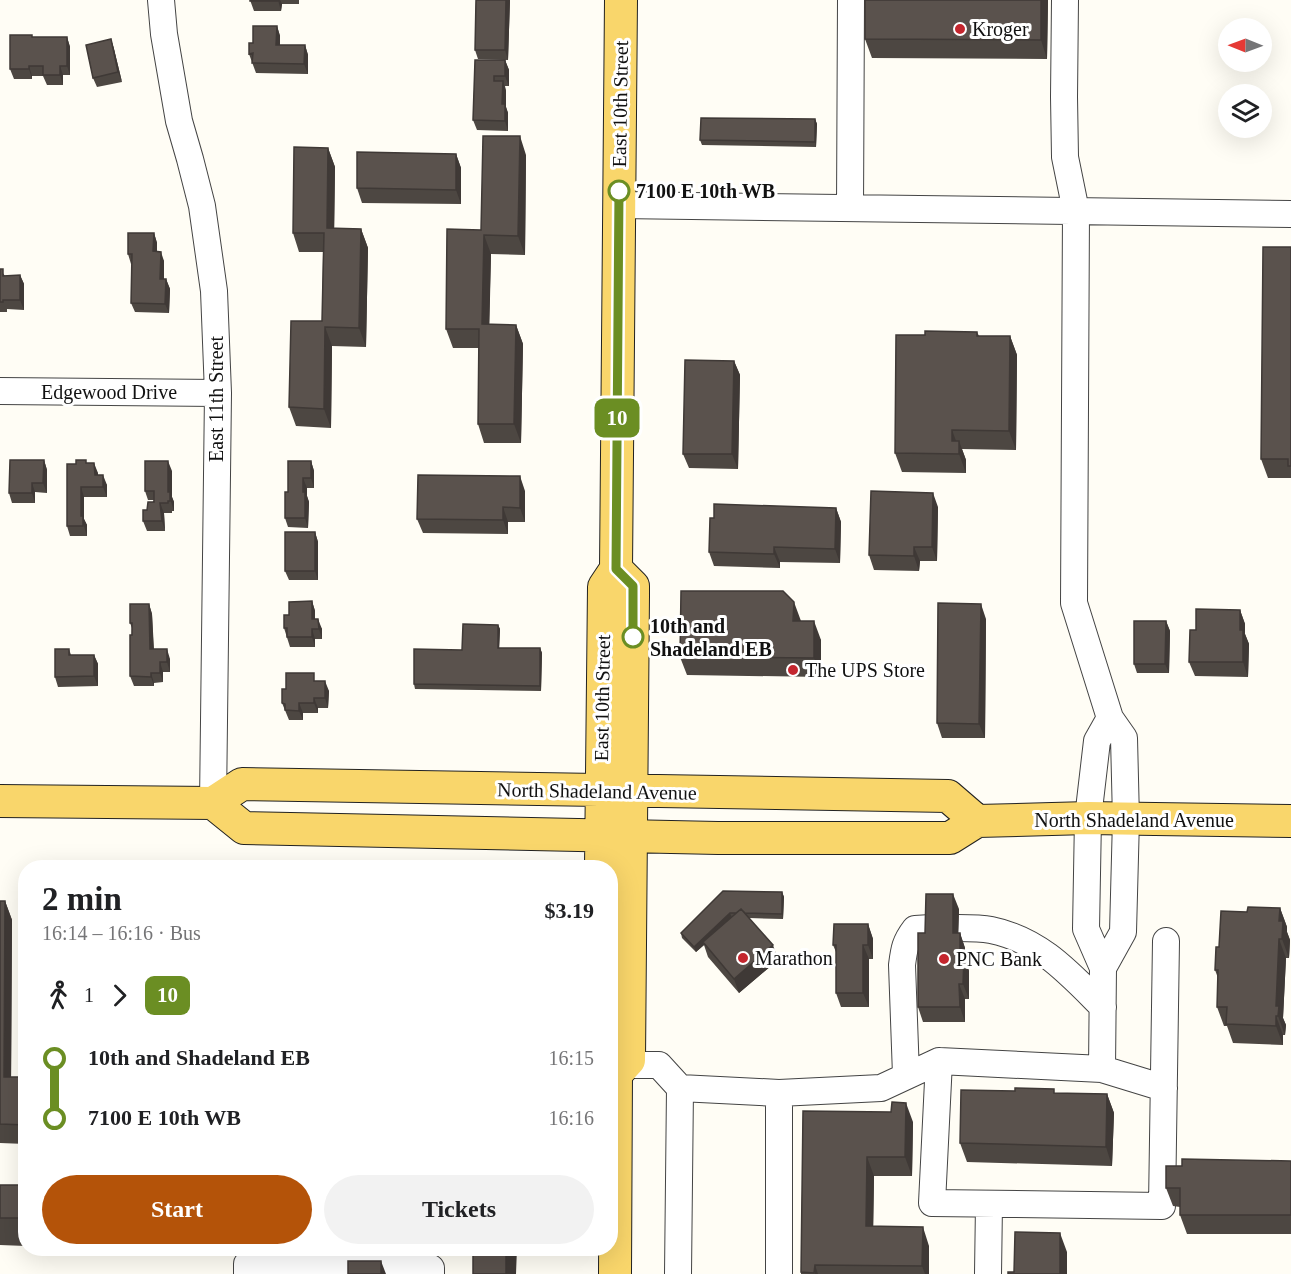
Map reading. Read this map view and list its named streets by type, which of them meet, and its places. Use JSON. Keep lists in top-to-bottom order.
{
  "streets": {
    "main road": ["East 10th Street", "North Shadeland Avenue"],
    "street": ["Edgewood Drive", "East 11th Street"]
  },
  "crossings": [
    ["East 10th Street", "North Shadeland Avenue"],
    ["Edgewood Drive", "East 11th Street"],
    ["East 11th Street", "North Shadeland Avenue"]
  ],
  "places": [
    "Kroger",
    "7100 E 10th WB",
    "10th and Shadeland EB",
    "The UPS Store",
    "Marathon",
    "PNC Bank"
  ],
  "lines": ["bus line 10"],
  "north": "left",
  "page": {
    "on_map": "10",
    "heading": ["2 min", "16:14 – 16:16 · Bus", "$3.19"],
    "legs": ["1", "10"],
    "list": [
      {
        "name": "10th and Shadeland EB",
        "value": "16:15"
      },
      {
        "name": "7100 E 10th WB",
        "value": "16:16"
      }
    ],
    "buttons": ["Start", "Tickets"]
  }
}
